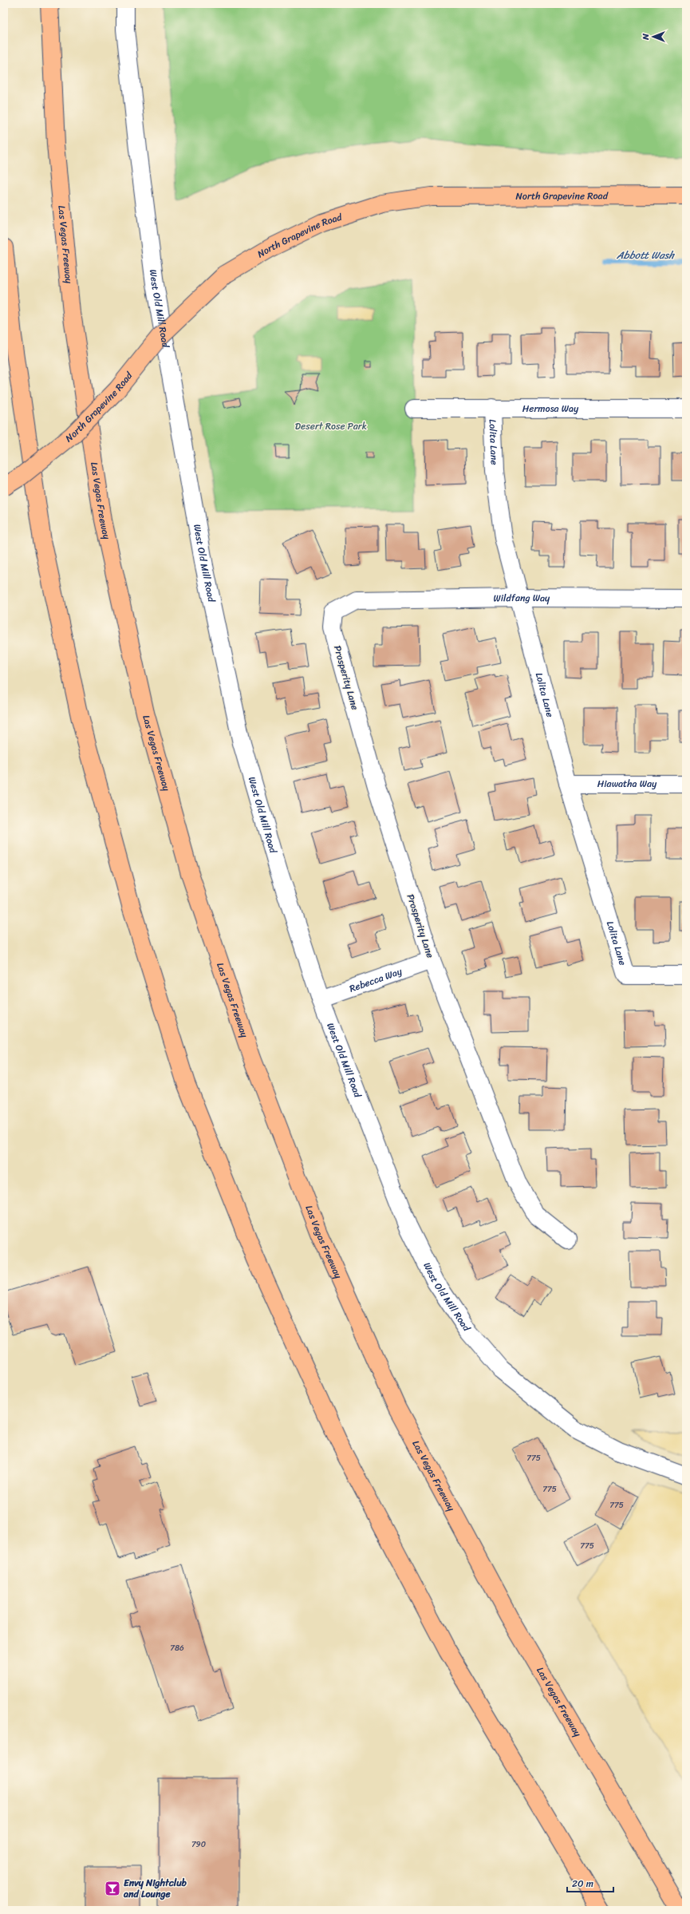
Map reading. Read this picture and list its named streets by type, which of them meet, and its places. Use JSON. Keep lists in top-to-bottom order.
{
  "streets": {
    "main road": ["North Grapevine Road", "Las Vegas Freeway"],
    "street": [
      "West Old Mill Road",
      "Hermosa Way",
      "Lolita Lane",
      "Wildfang Way",
      "Prosperity Lane",
      "Hiawatha Way",
      "Rebecca Way"
    ]
  },
  "crossings": [
    ["West Old Mill Road", "Rebecca Way"],
    ["Hermosa Way", "Lolita Lane"],
    ["Lolita Lane", "Wildfang Way"],
    ["Lolita Lane", "Hiawatha Way"],
    ["Wildfang Way", "Prosperity Lane"],
    ["Prosperity Lane", "Rebecca Way"]
  ],
  "water": ["Abbott Wash"],
  "parks": ["Desert Rose Park"],
  "places": {
    "bar": ["Envy Nightclub and Lounge"]
  },
  "house_numbers": [
    "775",
    "775",
    "775",
    "775",
    "786",
    "790"
  ],
  "scale_bar": "20 m",
  "north": "left"
}
